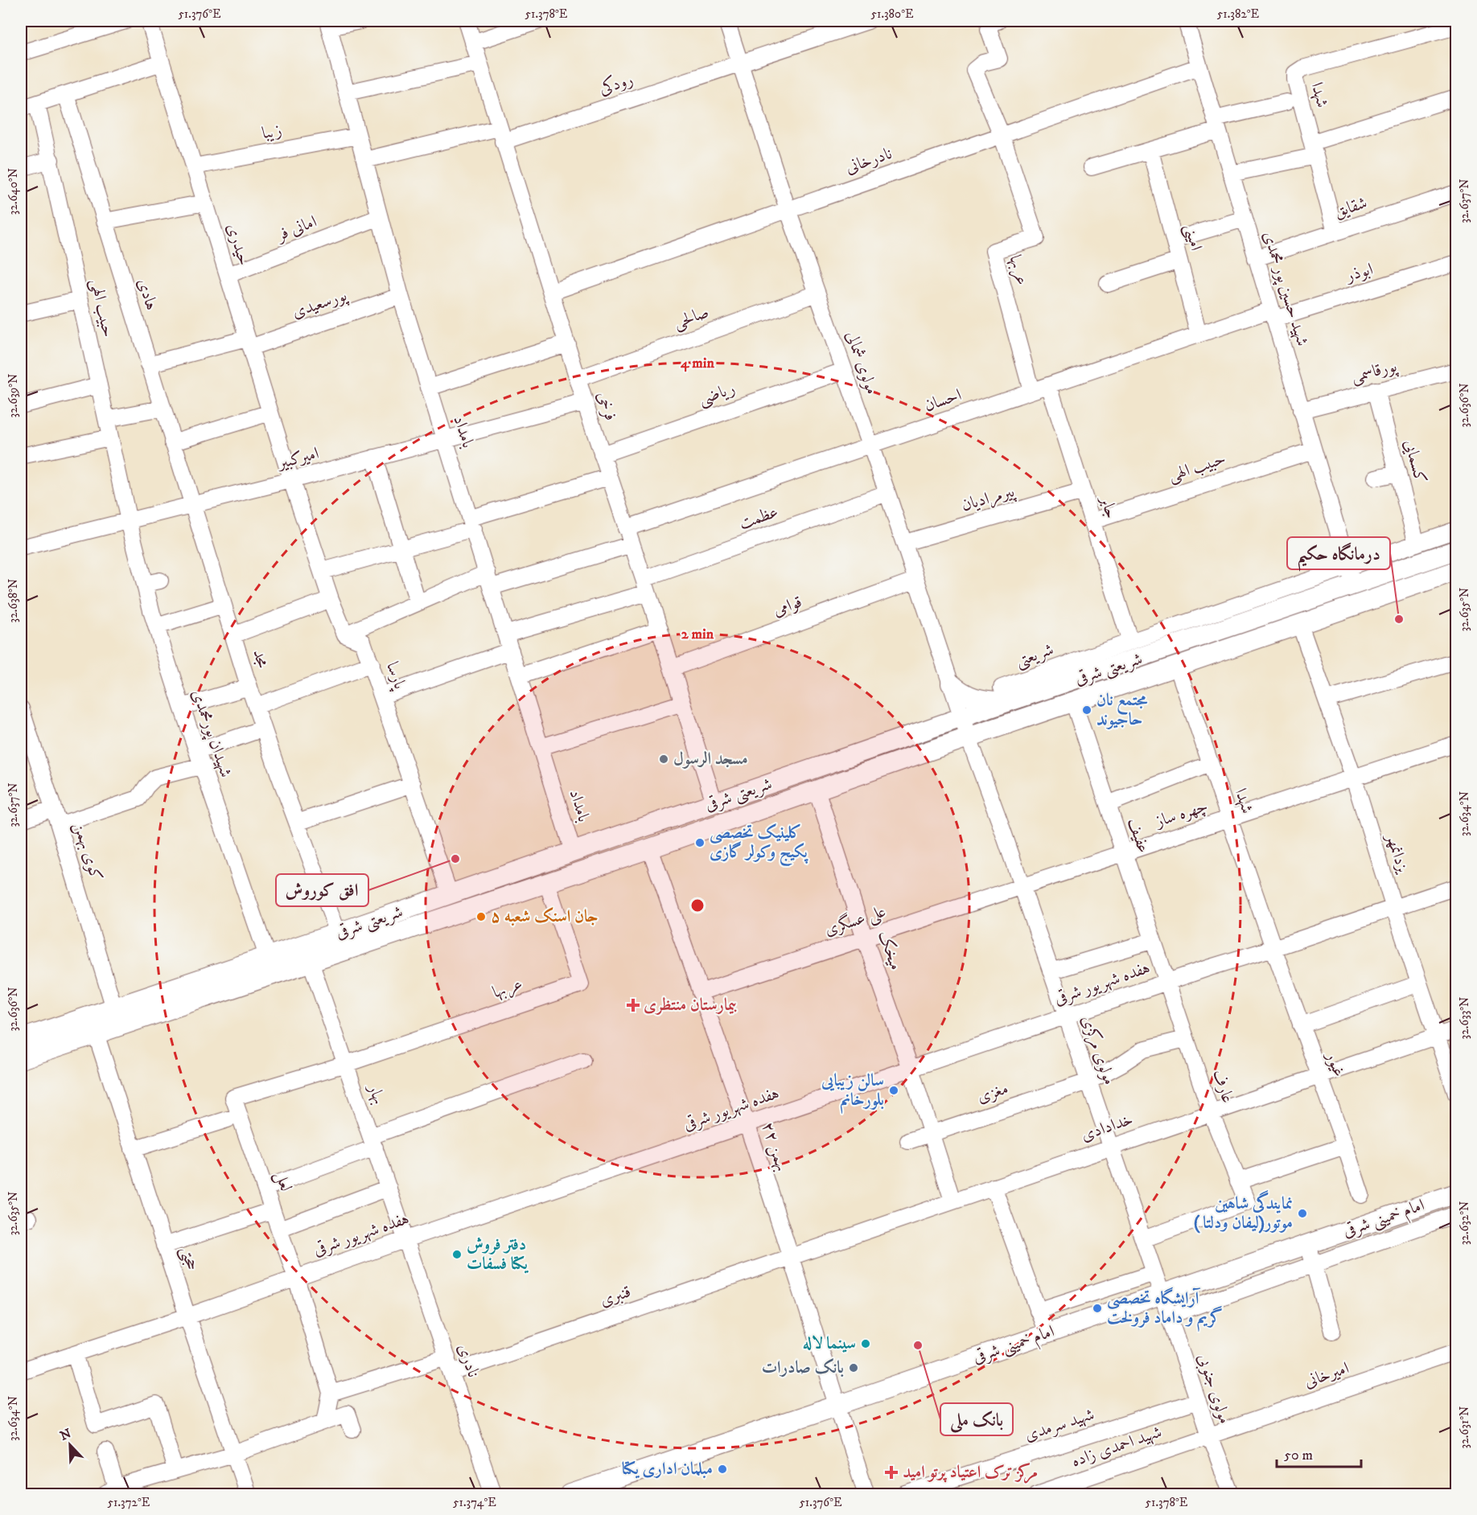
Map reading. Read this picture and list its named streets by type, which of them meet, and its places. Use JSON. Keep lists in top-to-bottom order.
{
  "streets": {
    "main road": ["شریعتی شرقی", "امام خمینی شرقی"],
    "street": [
      "رودکی",
      "شهدا",
      "زیبا",
      "نادرخانی",
      "شقایق",
      "امانی فر",
      "امینی",
      "حیدری",
      "عربها",
      "ابوذر",
      "شهید حسین پور محمدی",
      "هادی",
      "پورسعیدی",
      "حبیب الهی",
      "صالحی",
      "مولوی شمالی",
      "پورقاسمی",
      "ریاضی",
      "احسان",
      "فرخی",
      "بامداد",
      "امیرکبیر",
      "کسمایی",
      "پیرمرادیان",
      "جابر",
      "عظمت",
      "قوامی",
      "شریعتی",
      "مجد",
      "پارسا",
      "شهیدان پورمحمدی",
      "چهره ساز",
      "عفیف",
      "کوی بهمن",
      "یزدانمهر",
      "علی عسگری",
      "میخک",
      "هفده شهریور شرقی",
      "مولوی مرکزی",
      "غیور",
      "عارف",
      "مغزی",
      "بهار",
      "خدادادی",
      "۲۲ بهمن",
      "لعل",
      "حجتی",
      "قنبری",
      "نادری",
      "امیرخانی",
      "مولوی جنوبی",
      "شهید سرمدی",
      "شهید احمدی زاده"
    ]
  },
  "crossings": [
    ["رودکی", "مولوی شمالی"],
    ["رودکی", "فرخی"],
    ["شهدا", "شقایق"],
    ["شهدا", "شریعتی شرقی"],
    ["شهدا", "چهره ساز"],
    ["شهدا", "هفده شهریور شرقی"],
    ["شهدا", "غیور"],
    ["زیبا", "حیدری"],
    ["زیبا", "بامداد"],
    ["نادرخانی", "عربها"],
    ["نادرخانی", "شهید حسین پور محمدی"],
    ["نادرخانی", "مولوی شمالی"],
    ["نادرخانی", "فرخی"],
    ["شقایق", "شهید حسین پور محمدی"],
    ["امانی فر", "حیدری"],
    ["امانی فر", "بامداد"],
    ["امینی", "احسان"],
    ["حیدری", "پورسعیدی"],
    ["حیدری", "امیرکبیر"],
    ["عربها", "احسان"],
    ["عربها", "شریعتی شرقی"],
    ["عربها", "بهار"],
    ["عربها", "لعل"],
    ["ابوذر", "شهید حسین پور محمدی"],
    ["ابوذر", "احسان"],
    ["شهید حسین پور محمدی", "حبیب الهی"],
    ["شهید حسین پور محمدی", "پورقاسمی"],
    ["شهید حسین پور محمدی", "احسان"],
    ["شهید حسین پور محمدی", "شریعتی شرقی"],
    ["هادی", "پورسعیدی"],
    ["هادی", "امیرکبیر"],
    ["هادی", "مجد"],
    ["پورسعیدی", "بامداد"],
    ["حبیب الهی", "امیرکبیر"],
    ["حبیب الهی", "جابر"],
    ["حبیب الهی", "شهیدان پورمحمدی"],
    ["صالحی", "مولوی شمالی"],
    ["صالحی", "فرخی"],
    ["مولوی شمالی", "ریاضی"],
    ["مولوی شمالی", "احسان"],
    ["مولوی شمالی", "پیرمرادیان"],
    ["مولوی شمالی", "عظمت"],
    ["مولوی شمالی", "قوامی"],
    ["مولوی شمالی", "شریعتی شرقی"],
    ["مولوی شمالی", "مولوی مرکزی"],
    ["پورقاسمی", "کسمایی"],
    ["ریاضی", "فرخی"],
    ["احسان", "فرخی"],
    ["احسان", "جابر"],
    ["فرخی", "امیرکبیر"],
    ["فرخی", "عظمت"],
    ["فرخی", "قوامی"],
    ["فرخی", "شریعتی شرقی"],
    ["بامداد", "امیرکبیر"],
    ["بامداد", "عظمت"],
    ["بامداد", "شریعتی شرقی"],
    ["امیرکبیر", "مجد"],
    ["امیرکبیر", "شهیدان پورمحمدی"],
    ["کسمایی", "شریعتی شرقی"],
    ["پیرمرادیان", "جابر"],
    ["جابر", "شریعتی شرقی"],
    ["شریعتی", "شریعتی شرقی"],
    ["مجد", "شریعتی شرقی"],
    ["شریعتی شرقی", "پارسا"],
    ["شریعتی شرقی", "شهیدان پورمحمدی"],
    ["شریعتی شرقی", "عفیف"],
    ["شریعتی شرقی", "کوی بهمن"],
    ["شریعتی شرقی", "یزدانمهر"],
    ["شریعتی شرقی", "میخک"],
    ["شریعتی شرقی", "مولوی مرکزی"],
    ["شریعتی شرقی", "بهار"],
    ["شریعتی شرقی", "۲۲ بهمن"],
    ["شریعتی شرقی", "حجتی"],
    ["چهره ساز", "عفیف"],
    ["چهره ساز", "یزدانمهر"],
    ["چهره ساز", "علی عسگری"],
    ["چهره ساز", "مولوی مرکزی"],
    ["عفیف", "هفده شهریور شرقی"],
    ["عفیف", "عارف"],
    ["یزدانمهر", "هفده شهریور شرقی"],
    ["یزدانمهر", "خدادادی"],
    ["علی عسگری", "میخک"],
    ["علی عسگری", "مولوی مرکزی"],
    ["علی عسگری", "۲۲ بهمن"],
    ["میخک", "هفده شهریور شرقی"],
    ["میخک", "مغزی"],
    ["میخک", "خدادادی"],
    ["هفده شهریور شرقی", "مولوی مرکزی"],
    ["هفده شهریور شرقی", "غیور"],
    ["هفده شهریور شرقی", "عارف"],
    ["هفده شهریور شرقی", "بهار"],
    ["هفده شهریور شرقی", "۲۲ بهمن"],
    ["هفده شهریور شرقی", "لعل"],
    ["هفده شهریور شرقی", "حجتی"],
    ["هفده شهریور شرقی", "نادری"],
    ["مولوی مرکزی", "عارف"],
    ["مولوی مرکزی", "مغزی"],
    ["مولوی مرکزی", "خدادادی"],
    ["مولوی مرکزی", "امام خمینی شرقی"],
    ["مولوی مرکزی", "مولوی جنوبی"],
    ["غیور", "خدادادی"],
    ["عارف", "مغزی"],
    ["عارف", "خدادادی"],
    ["بهار", "لعل"],
    ["بهار", "نادری"],
    ["خدادادی", "۲۲ بهمن"],
    ["خدادادی", "قنبری"],
    ["۲۲ بهمن", "امام خمینی شرقی"],
    ["۲۲ بهمن", "قنبری"],
    ["امام خمینی شرقی", "مولوی جنوبی"],
    ["قنبری", "نادری"],
    ["امیرخانی", "مولوی جنوبی"],
    ["امیرخانی", "شهید احمدی زاده"],
    ["مولوی جنوبی", "شهید سرمدی"],
    ["مولوی جنوبی", "شهید احمدی زاده"]
  ],
  "places": {
    "other": [
      "درمانگاه حکیم",
      "مجتمع نان حاجیوند",
      "مسجد الرسول",
      "کلینیک تخصصی پکیج وکولر گازی",
      "افق کوروش",
      "جان اسنک شعبه ۵",
      "سالن زیبایی بلورخانم",
      "نمایندگی شاهین موتور(لیفان ودلتا )",
      "دفتر فروش یکتا فسفات",
      "آرایشگاه تخصصی گریم و داماد فرولخت",
      "سینما لاله",
      "بانک ملی",
      "بانک صادرات",
      "مبلمان اداری یکتا"
    ],
    "health": ["بیمارستان منتظری", "مرکز ترک اعتیاد پرتو امید"]
  },
  "scale_bar": "50 m",
  "north": "top left",
  "coordinates": [
    "51.376°E",
    "51.378°E",
    "51.380°E",
    "51.382°E",
    "32.640°N",
    "32.637°N",
    "32.639°N",
    "32.636°N",
    "32.638°N",
    "32.635°N",
    "32.634°N",
    "32.633°N",
    "32.632°N",
    "32.631°N",
    "51.372°E",
    "51.374°E"
  ],
  "rings": ["4 min", "2 min"]
}
